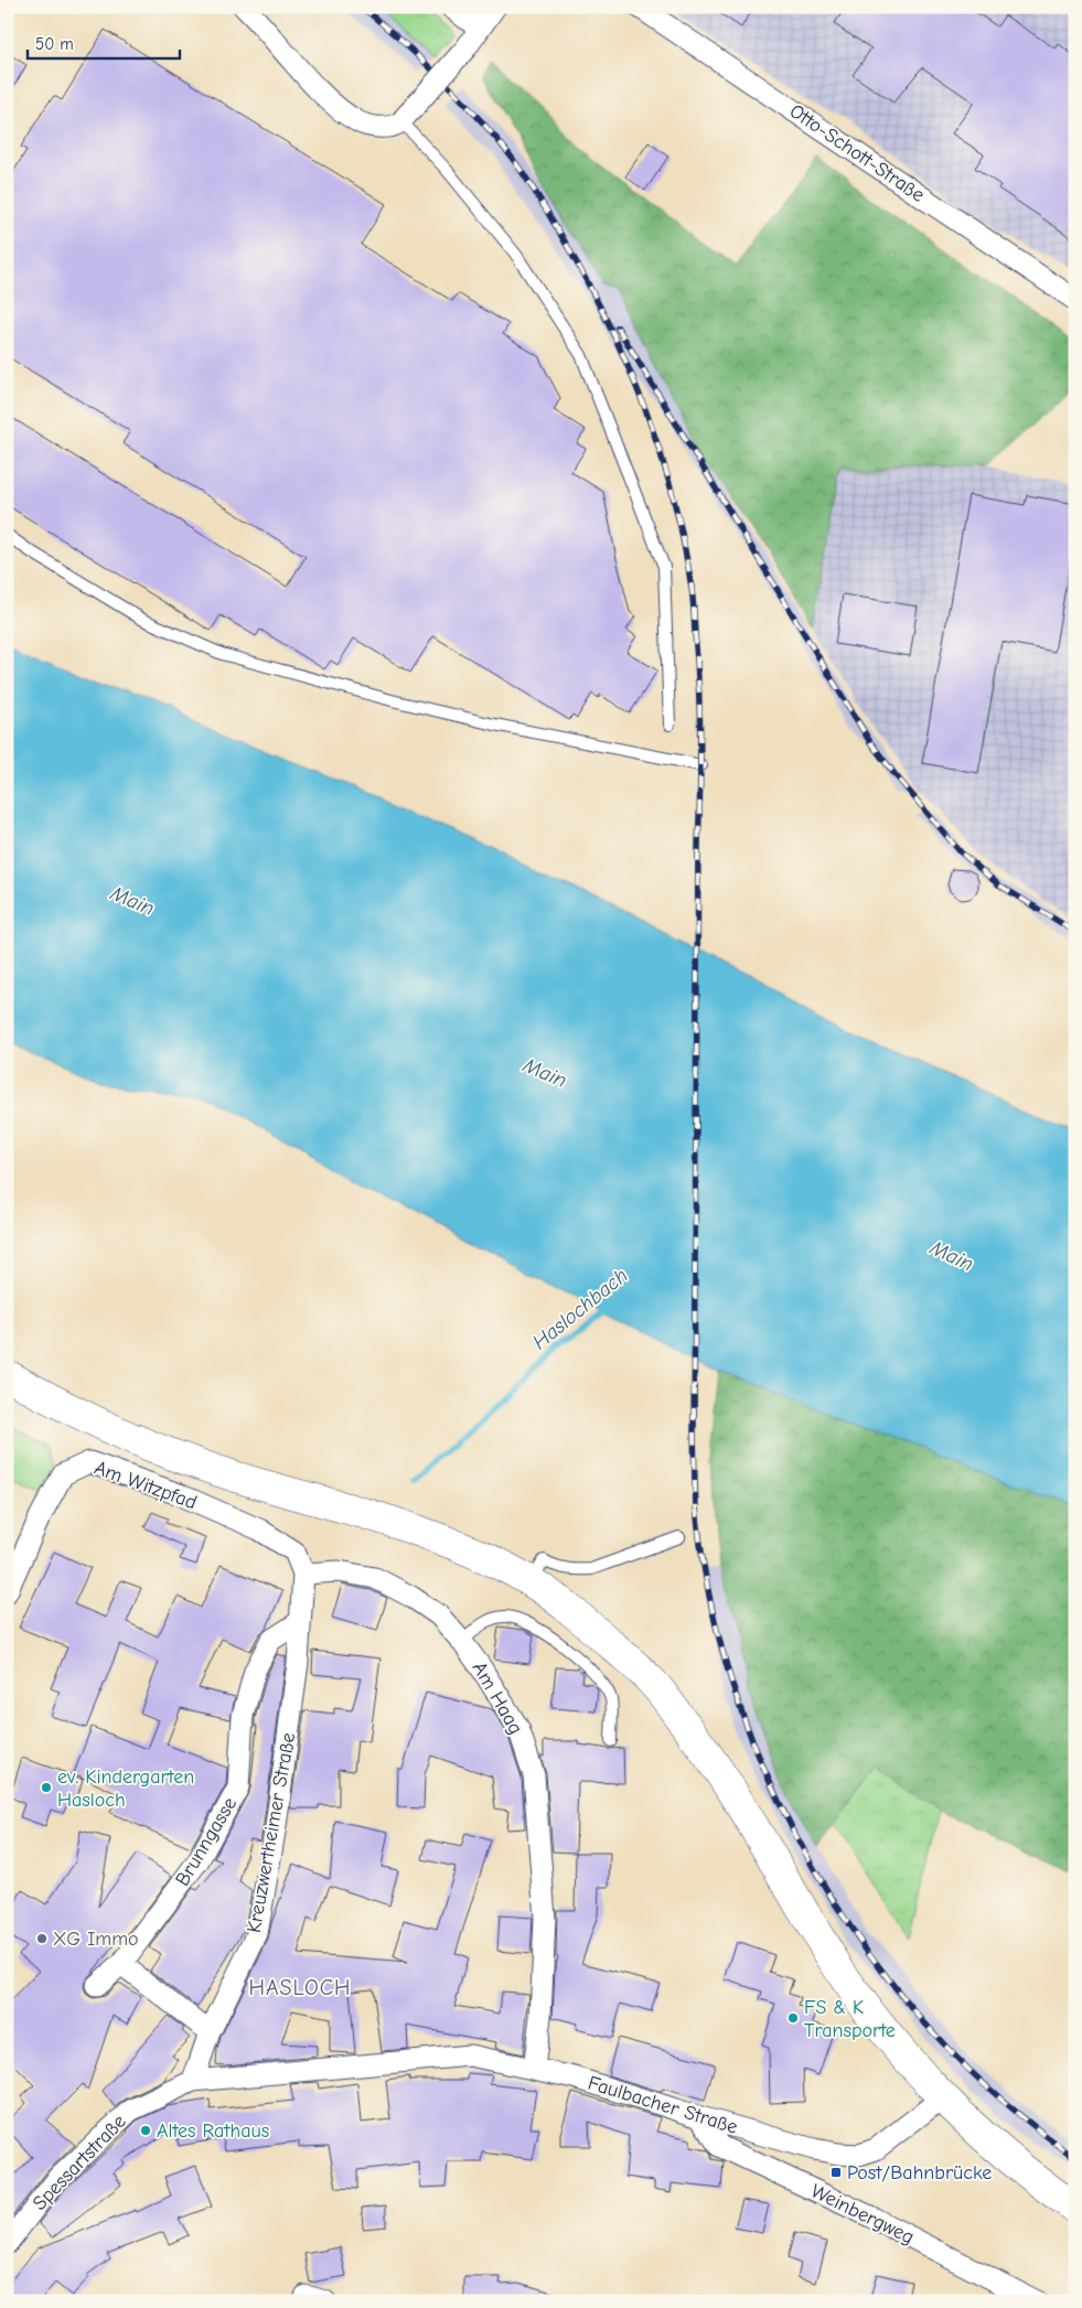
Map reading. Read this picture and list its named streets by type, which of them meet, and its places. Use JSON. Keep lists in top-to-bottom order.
{
  "streets": {
    "street": [
      "Otto-Schott-Straße",
      "Am Witzpfad",
      "Am Haag",
      "Kreuzwertheimer Straße",
      "Brunngasse",
      "Faulbacher Straße",
      "Spessartstraße",
      "Weinbergweg"
    ]
  },
  "crossings": [
    ["Am Witzpfad", "Am Haag"],
    ["Am Witzpfad", "Kreuzwertheimer Straße"],
    ["Am Haag", "Kreuzwertheimer Straße"],
    ["Am Haag", "Faulbacher Straße"],
    ["Kreuzwertheimer Straße", "Brunngasse"],
    ["Kreuzwertheimer Straße", "Faulbacher Straße"],
    ["Kreuzwertheimer Straße", "Spessartstraße"],
    ["Faulbacher Straße", "Spessartstraße"],
    ["Faulbacher Straße", "Weinbergweg"]
  ],
  "districts": ["HASLOCH"],
  "water": ["Main", "Haslochbach"],
  "places": {
    "other": [
      "ev. Kindergarten Hasloch",
      "XG Immo",
      "FS & K Transporte",
      "Altes Rathaus"
    ],
    "transit": ["Post/Bahnbrücke"]
  },
  "scale_bar": "50 m"
}
